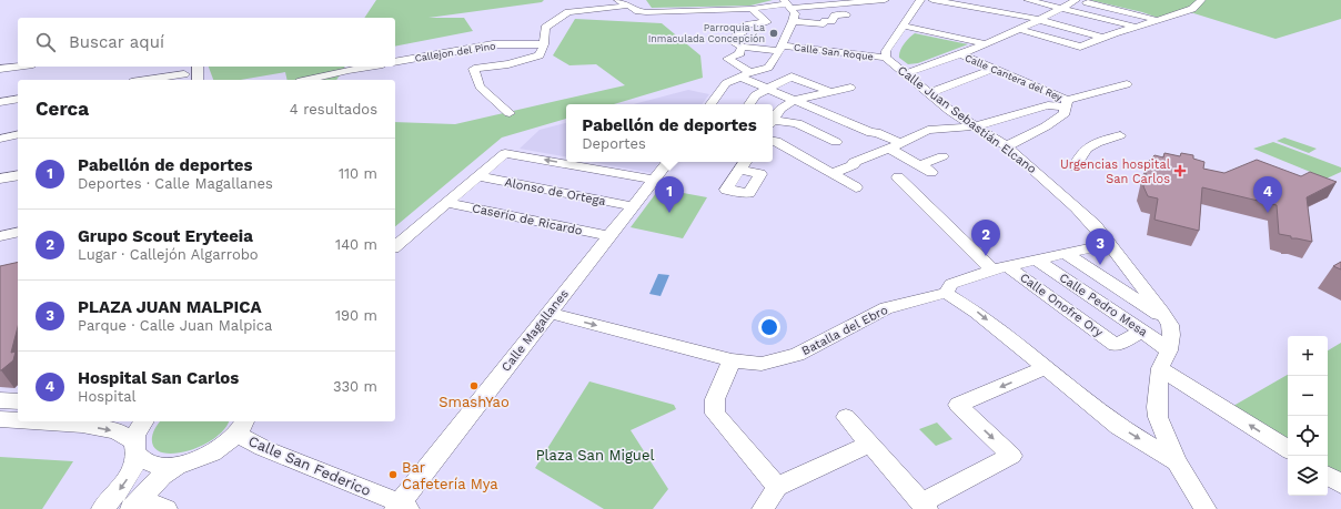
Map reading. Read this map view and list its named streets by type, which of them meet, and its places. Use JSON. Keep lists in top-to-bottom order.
{
  "streets": {
    "street": [
      "Callejon del Pino",
      "Calle San Roque",
      "Calle Cantera del Rey",
      "Calle Juan Sebastián Elcano",
      "Alonso de Ortega",
      "Caserío de Ricardo",
      "Calle Onofre Ory",
      "Calle Pedro Mesa",
      "Calle Magallanes",
      "Batalla del Ebro",
      "Calle San Federico"
    ]
  },
  "crossings": [
    ["Calle San Roque", "Calle Juan Sebastián Elcano"],
    ["Calle Juan Sebastián Elcano", "Calle Pedro Mesa"],
    ["Calle Juan Sebastián Elcano", "Batalla del Ebro"],
    ["Alonso de Ortega", "Calle Magallanes"],
    ["Caserío de Ricardo", "Calle Magallanes"],
    ["Calle Onofre Ory", "Calle Pedro Mesa"],
    ["Calle Onofre Ory", "Batalla del Ebro"],
    ["Calle Pedro Mesa", "Batalla del Ebro"],
    ["Calle Magallanes", "Batalla del Ebro"],
    ["Calle Magallanes", "Calle San Federico"]
  ],
  "parks": ["Plaza San Miguel"],
  "places": {
    "other": ["Parroquia La Inmaculada Concepción", "SmashYao", "Bar Cafetería Mya"],
    "health": ["Urgencias hospital San Carlos"]
  },
  "page": {
    "search": "Buscar aquí",
    "heading": ["Cerca", "4 resultados"],
    "popup": ["Pabellón de deportes", "Deportes"],
    "list": [
      {
        "mark": "1",
        "name": "Pabellón de deportes",
        "note": "Deportes · Calle Magallanes",
        "value": "110 m"
      },
      {
        "mark": "2",
        "name": "Grupo Scout Eryteeia",
        "note": "Lugar · Callejón Algarrobo",
        "value": "140 m"
      },
      {
        "mark": "3",
        "name": "PLAZA JUAN MALPICA",
        "note": "Parque · Calle Juan Malpica",
        "value": "190 m"
      },
      {
        "mark": "4",
        "name": "Hospital San Carlos",
        "note": "Hospital",
        "value": "330 m"
      }
    ],
    "pins": [
      "1",
      "4",
      "2",
      "3"
    ],
    "map_buttons": ["+", "−"]
  }
}
